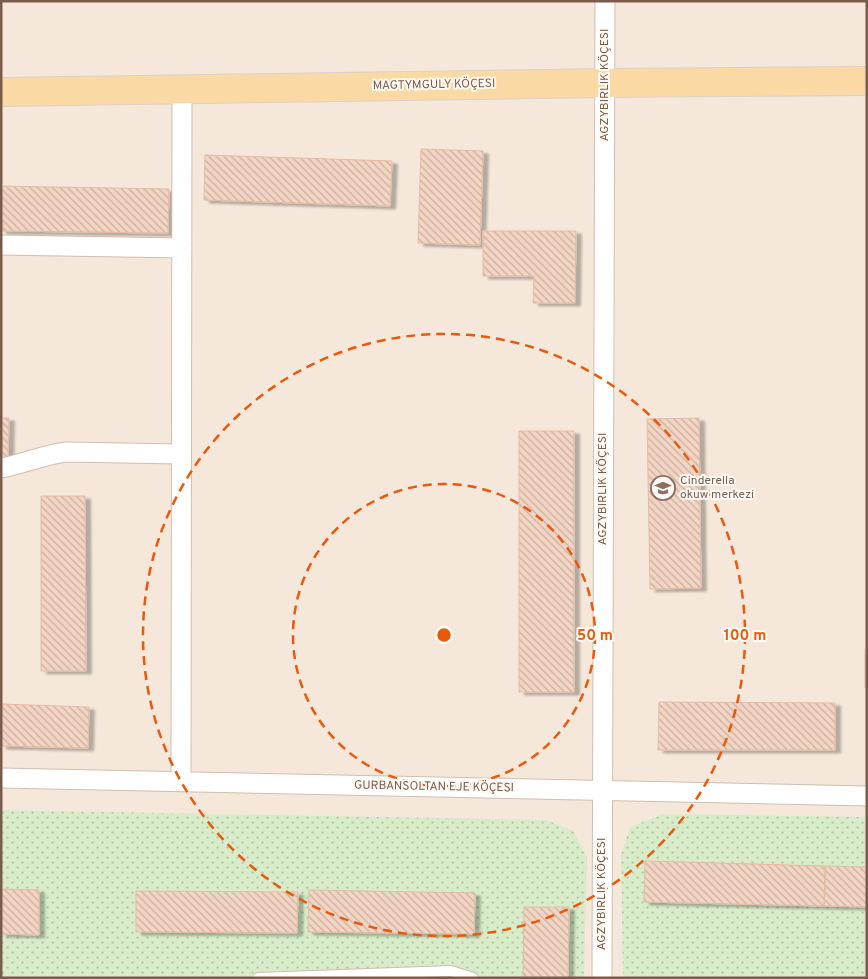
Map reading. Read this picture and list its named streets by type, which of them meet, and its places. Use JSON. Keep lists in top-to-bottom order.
{
  "streets": {
    "main road": ["MAGTYMGULY KÖÇESI"],
    "street": ["AGZYBIRLIK KÖÇESI", "GURBANSOLTAN EJE KÖÇESI"]
  },
  "crossings": [
    ["MAGTYMGULY KÖÇESI", "AGZYBIRLIK KÖÇESI"],
    ["AGZYBIRLIK KÖÇESI", "GURBANSOLTAN EJE KÖÇESI"]
  ],
  "places": {
    "school or university": ["Cinderella okuw merkezi"]
  },
  "rings": ["50 m", "100 m"]
}
